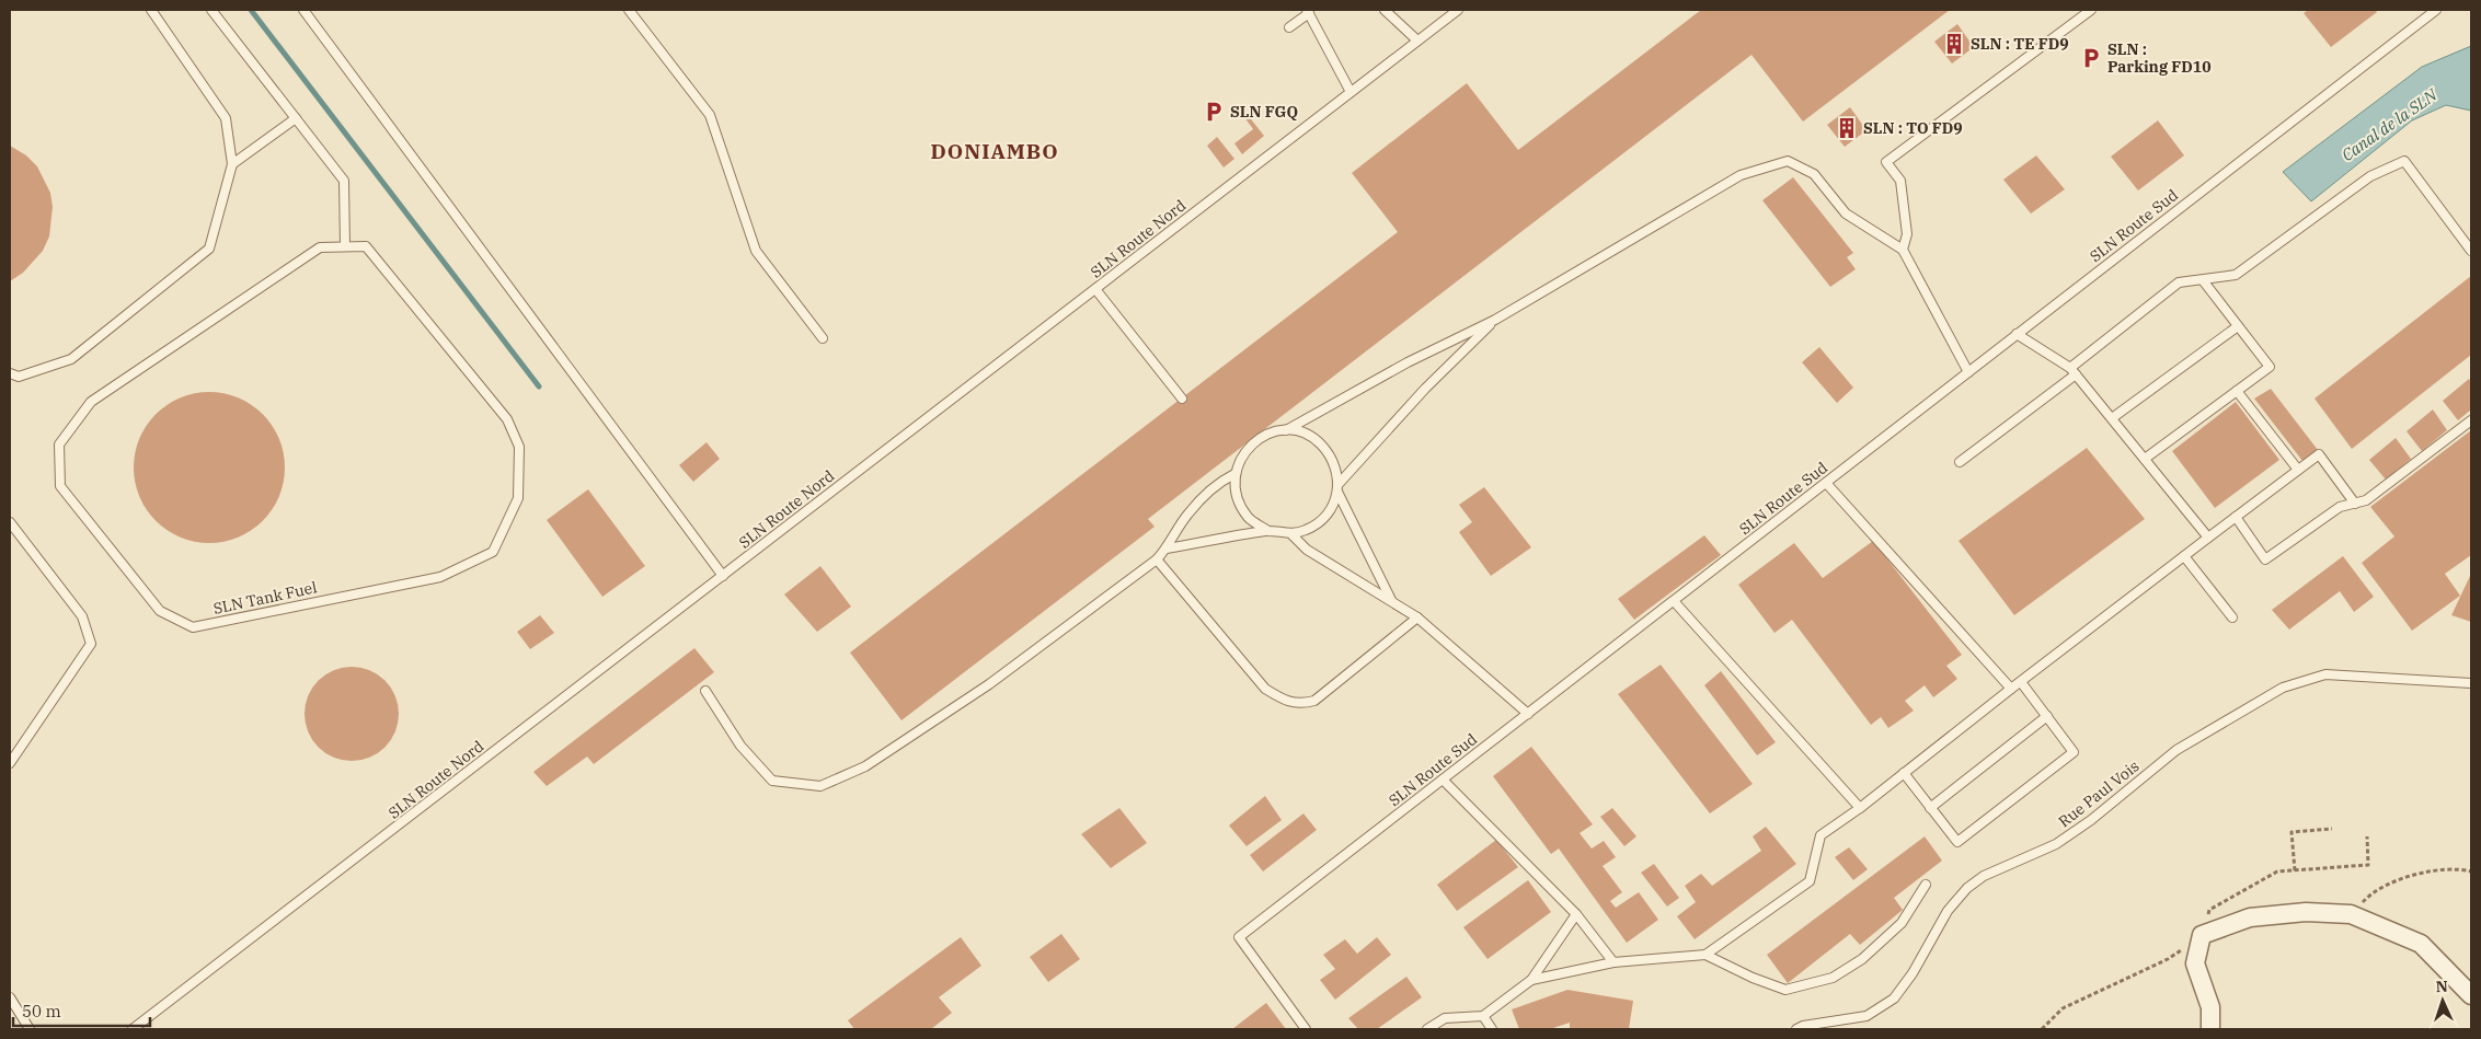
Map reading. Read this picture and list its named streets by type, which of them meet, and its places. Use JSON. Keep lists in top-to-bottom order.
{
  "streets": {
    "lane": [
      "SLN Route Sud",
      "SLN Route Nord",
      "SLN Tank Fuel",
      "Rue Paul Vois"
    ]
  },
  "districts": ["DONIAMBO"],
  "water": ["Canal de la SLN"],
  "places": {
    "building": ["SLN : TE FD9", "SLN : TO FD9"],
    "parking": ["SLN : Parking FD10", "SLN FGQ"]
  },
  "scale_bar": "50 m",
  "north": "top"
}
